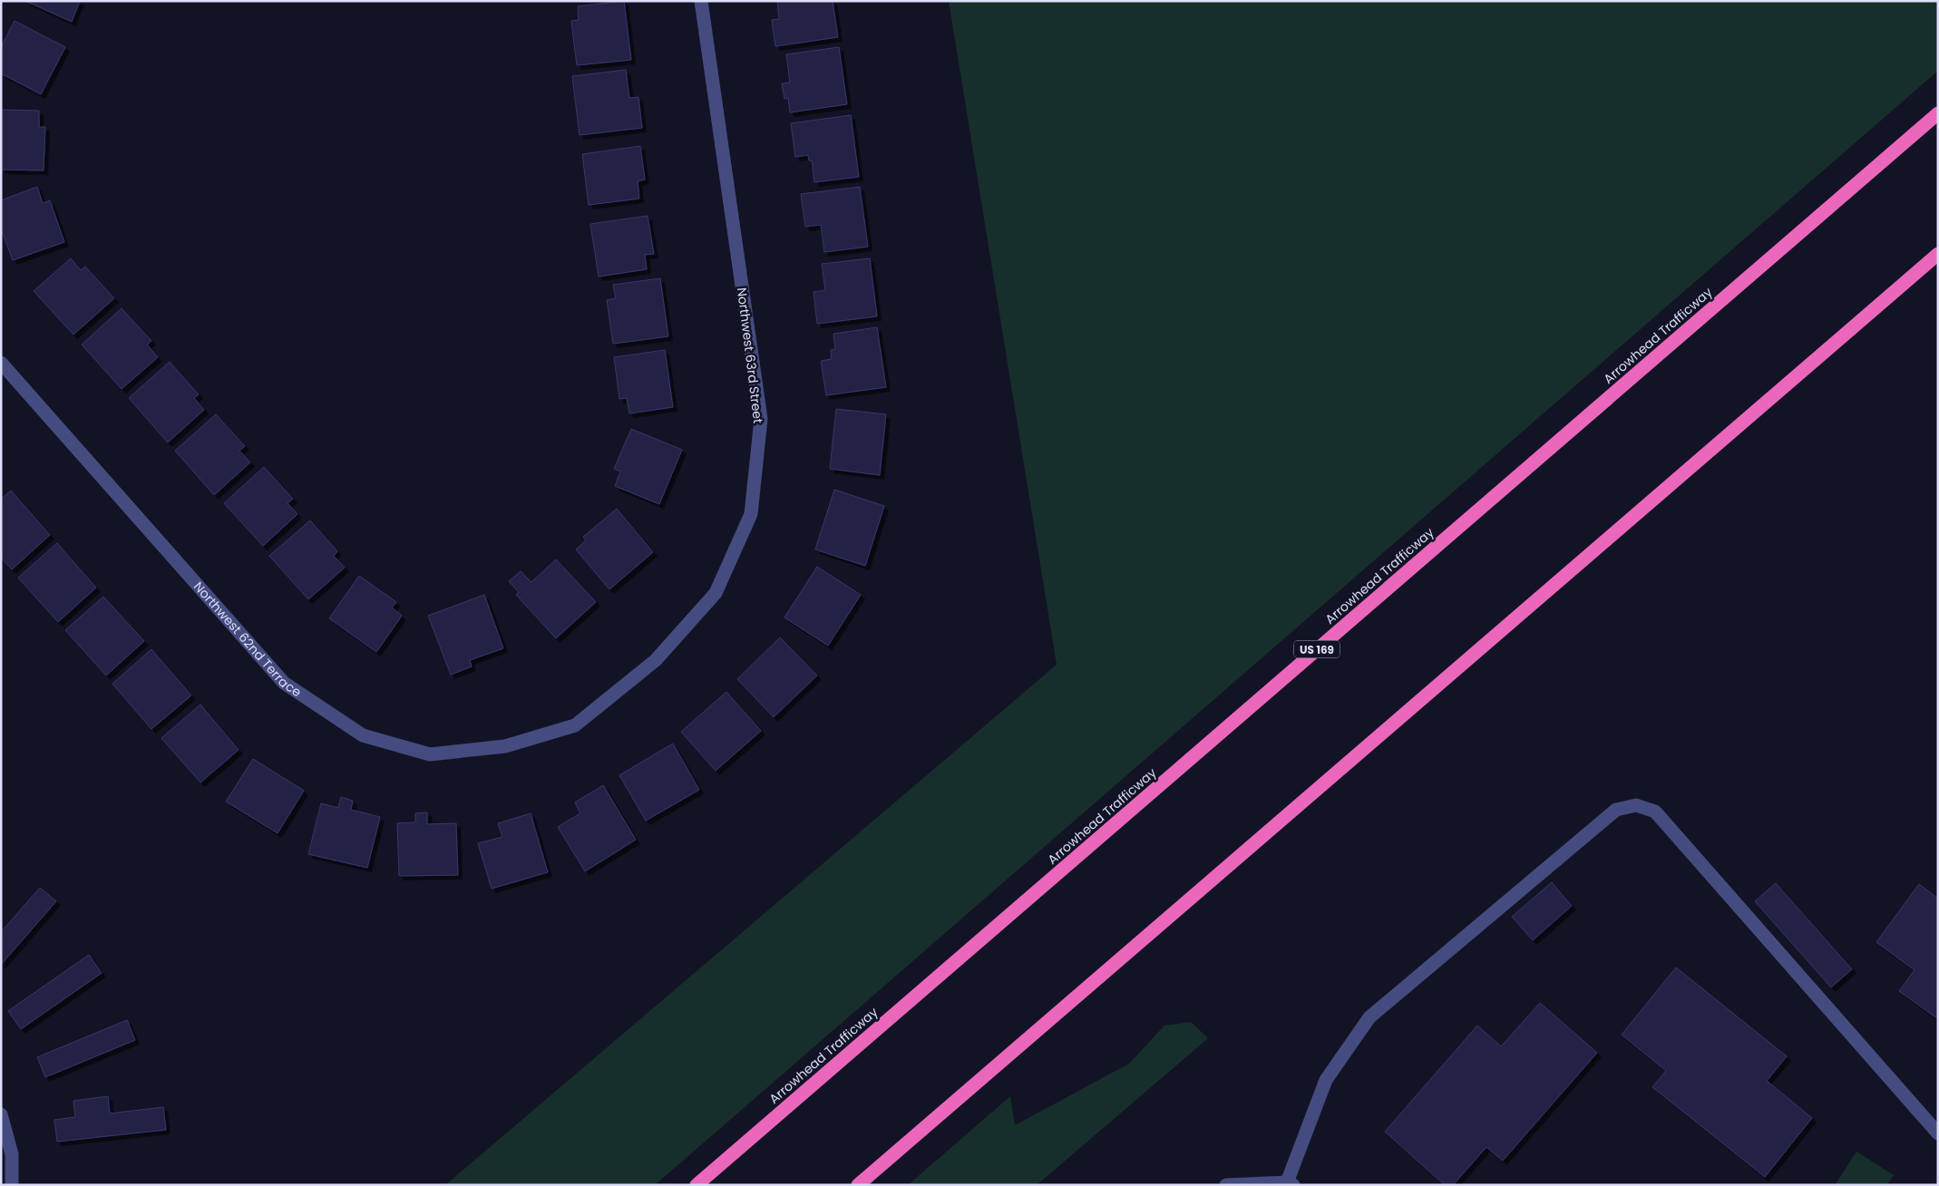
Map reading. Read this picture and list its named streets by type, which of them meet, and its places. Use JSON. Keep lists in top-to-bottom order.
{
  "streets": {
    "highway": ["Arrowhead Trafficway", "US 169"],
    "street": ["Northwest 63rd Street", "Northwest 62nd Terrace"]
  },
  "crossings": [
    ["Northwest 63rd Street", "Northwest 62nd Terrace"]
  ]
}
